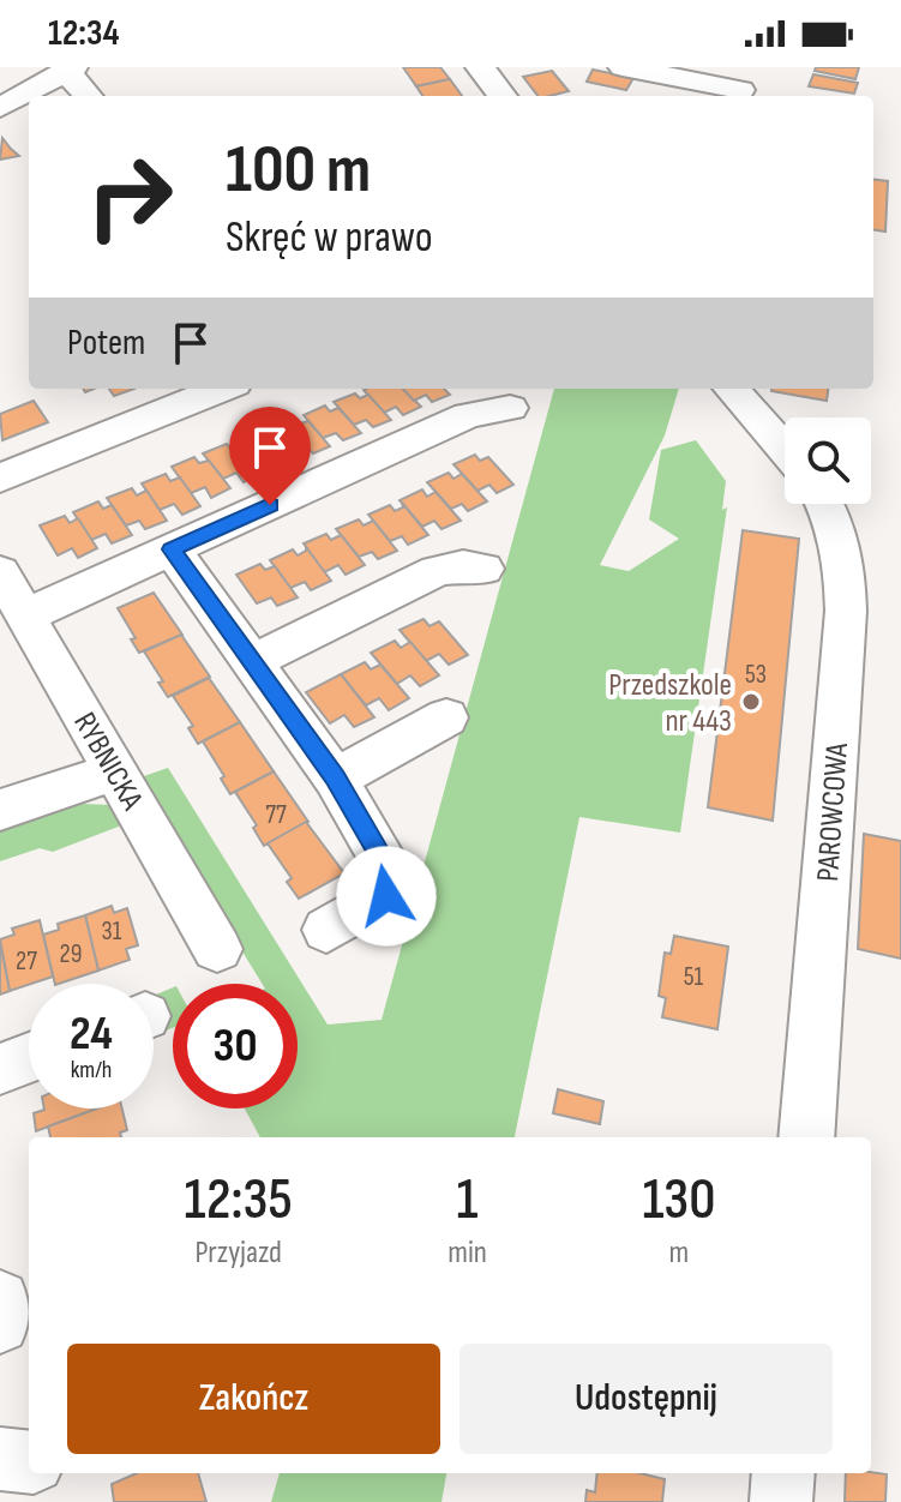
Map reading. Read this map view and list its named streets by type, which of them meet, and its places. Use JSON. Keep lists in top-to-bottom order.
{
  "streets": {
    "street": ["RYBNICKA", "PAROWCOWA"]
  },
  "places": ["Przedszkole nr 443"],
  "house_numbers": [
    "53",
    "77",
    "31",
    "29",
    "27",
    "51"
  ],
  "page": {
    "status": "12:34",
    "turn": ["100 m", "Skręć w prawo"],
    "then": "Potem",
    "speed": "24 km/h",
    "limit": "30",
    "eta": [
      "12:35",
      "Przyjazd",
      "1",
      "min",
      "130",
      "m"
    ],
    "buttons": ["Zakończ", "Udostępnij"]
  }
}
